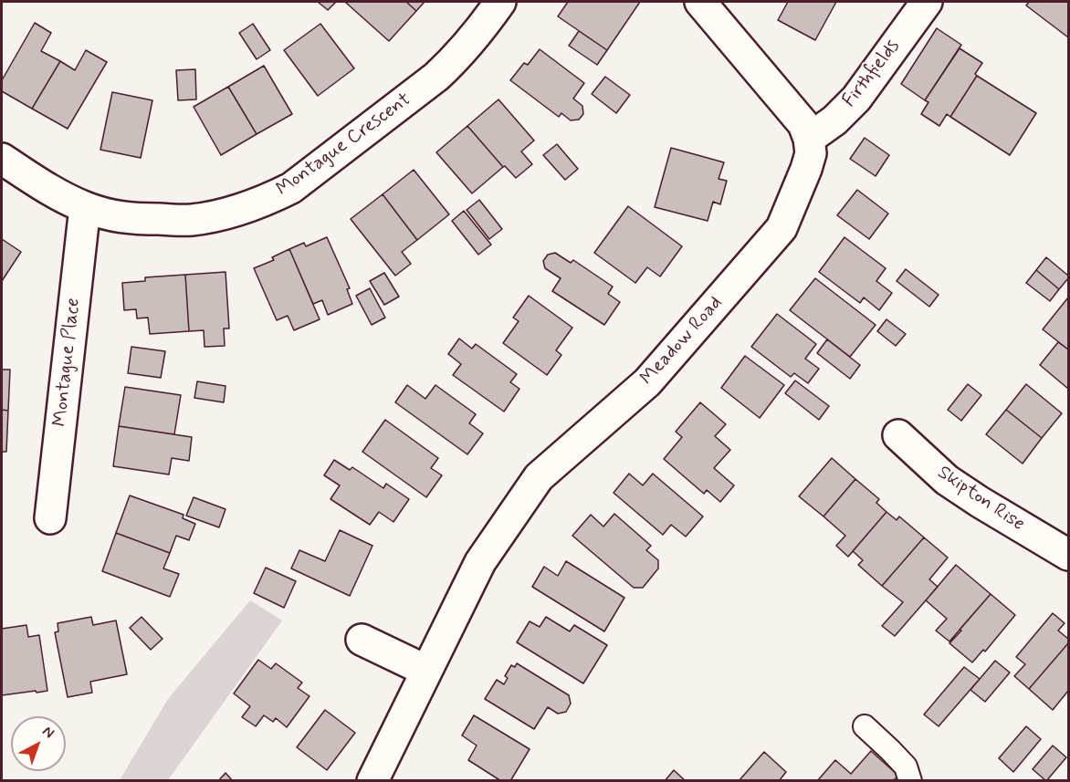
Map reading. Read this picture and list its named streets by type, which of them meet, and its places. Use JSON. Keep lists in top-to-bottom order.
{
  "streets": {
    "street": [
      "Firthfields",
      "Montague Crescent",
      "Meadow Road",
      "Montague Place",
      "Skipton Rise"
    ]
  },
  "crossings": [
    ["Firthfields", "Meadow Road"],
    ["Montague Crescent", "Montague Place"]
  ],
  "north": "top right"
}
